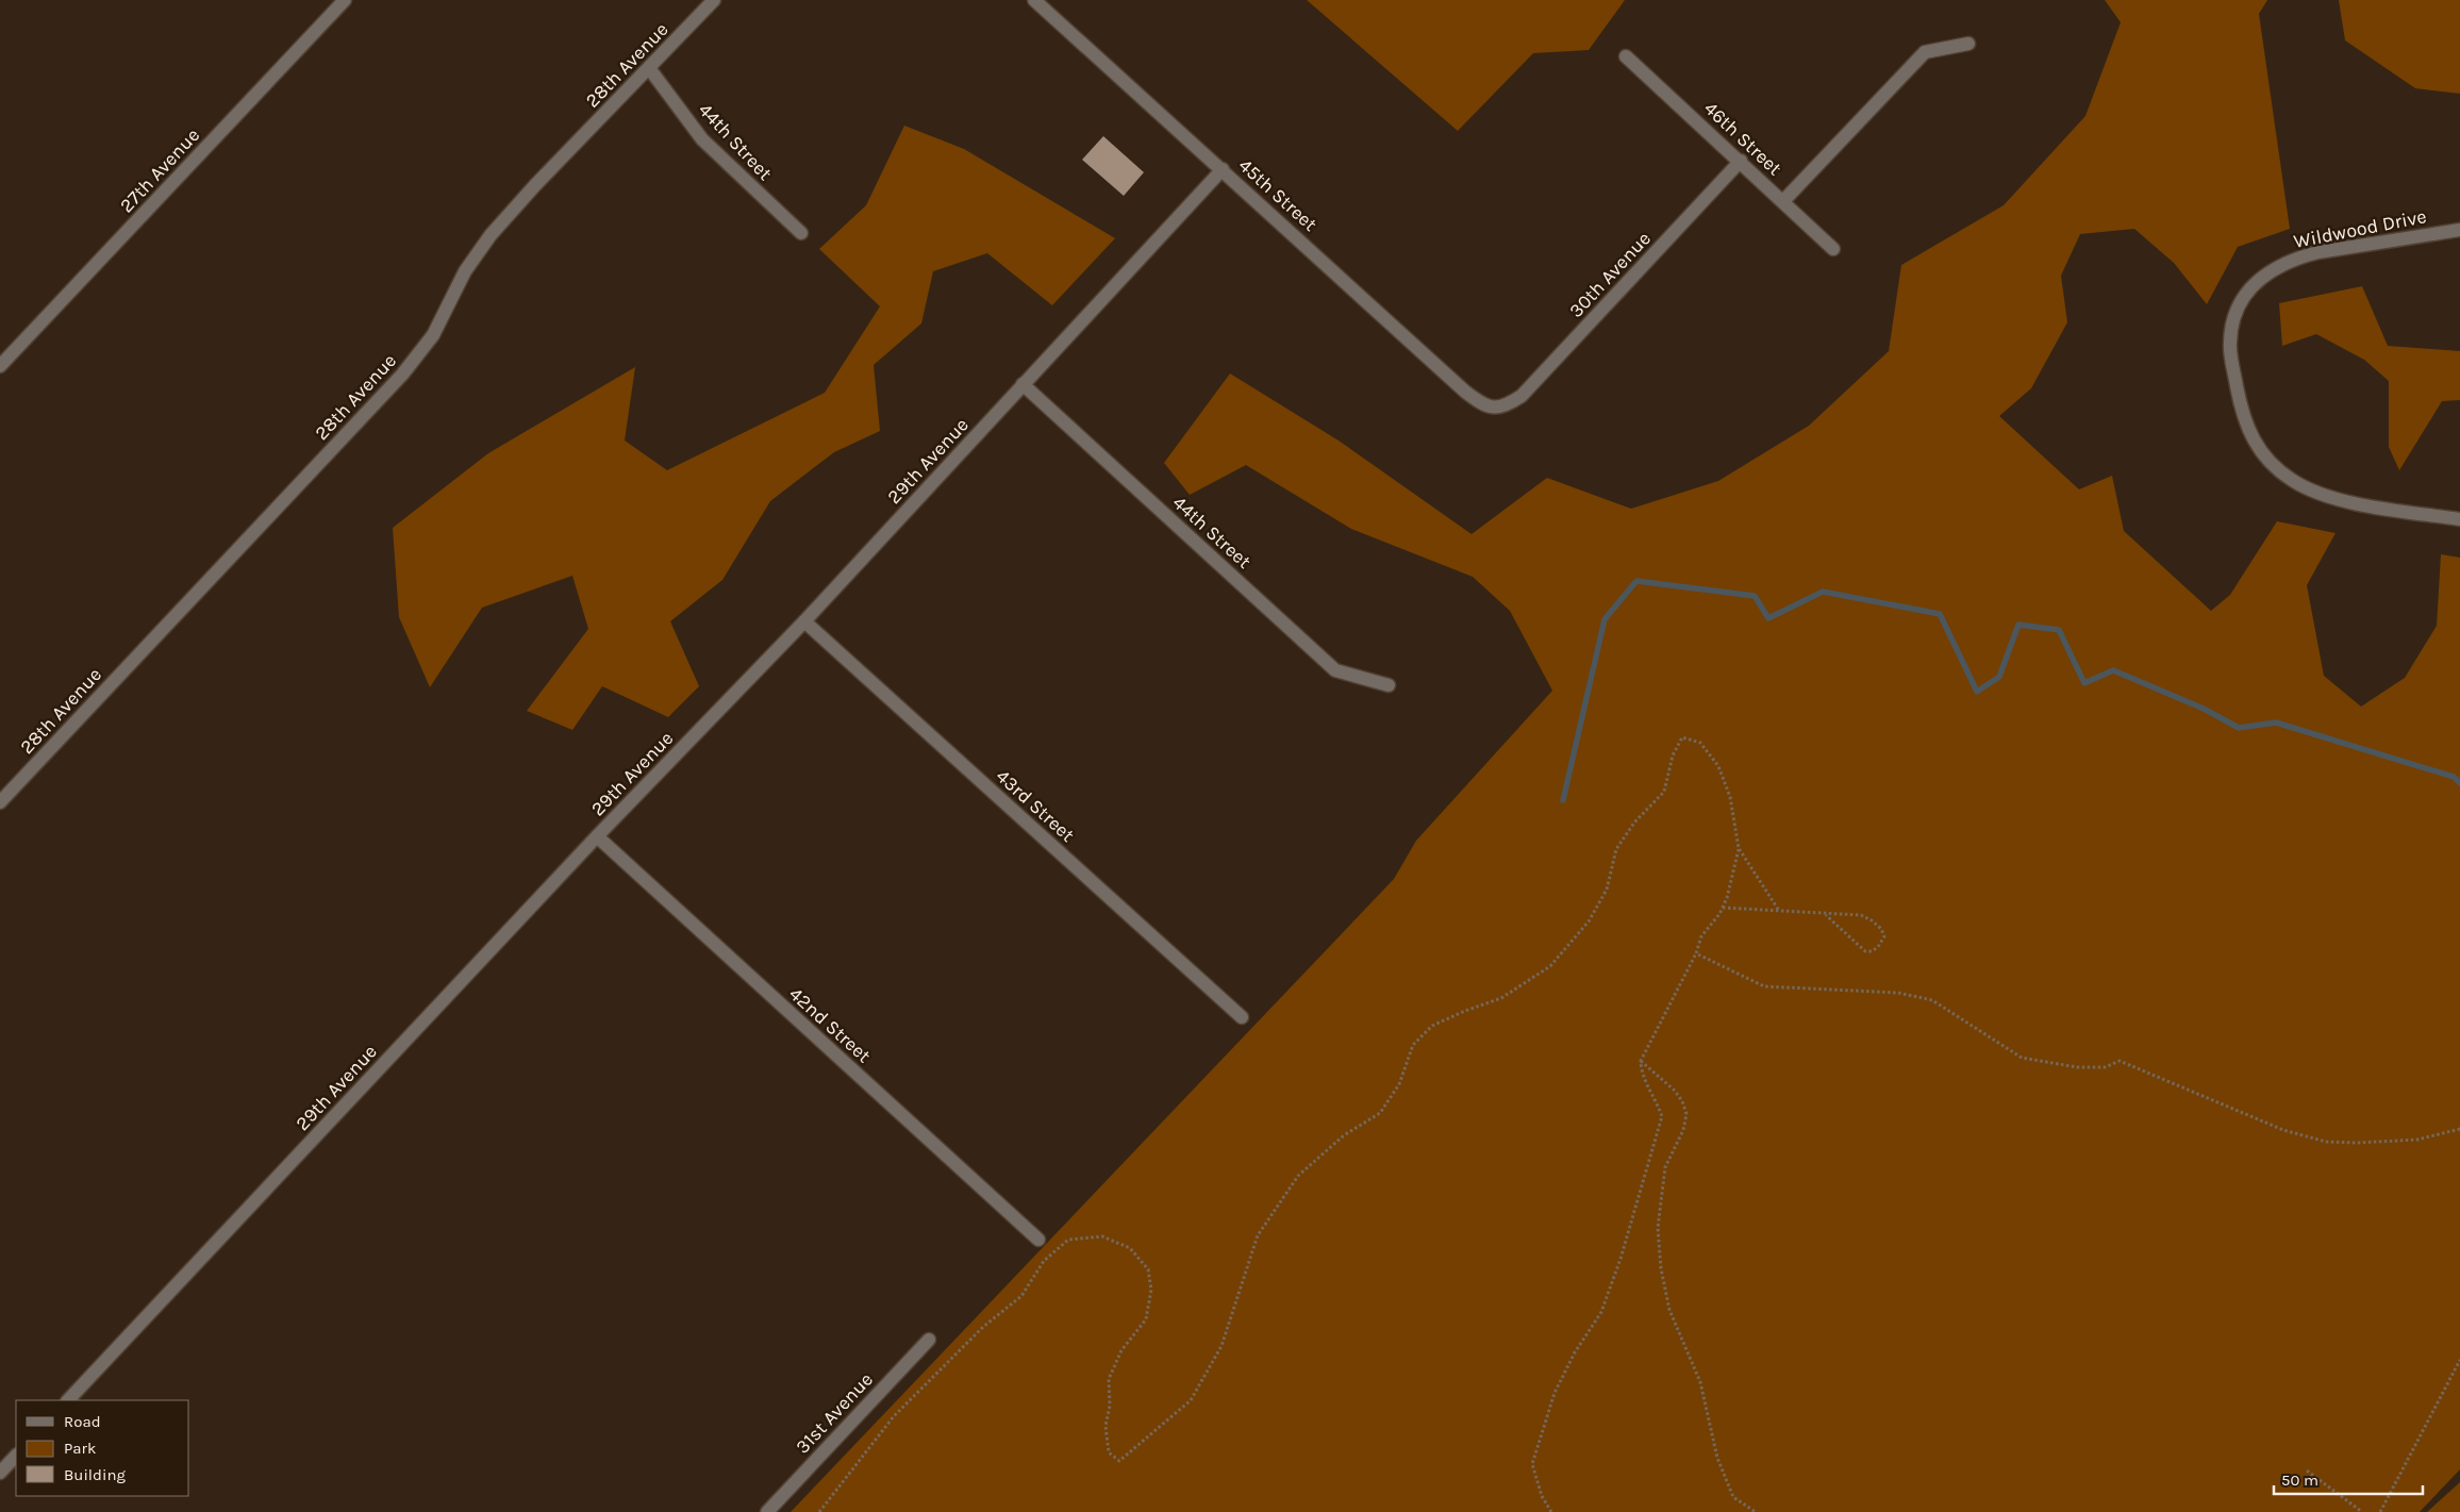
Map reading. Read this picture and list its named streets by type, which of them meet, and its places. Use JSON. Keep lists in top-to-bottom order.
{
  "streets": {
    "street": [
      "28th Avenue",
      "46th Street",
      "44th Street",
      "27th Avenue",
      "45th Street",
      "Wildwood Drive",
      "30th Avenue",
      "29th Avenue",
      "43rd Street",
      "42nd Street",
      "31st Avenue"
    ]
  },
  "crossings": [
    ["28th Avenue", "44th Street"],
    ["46th Street", "30th Avenue"],
    ["44th Street", "29th Avenue"],
    ["45th Street", "30th Avenue"],
    ["45th Street", "29th Avenue"],
    ["29th Avenue", "43rd Street"],
    ["29th Avenue", "42nd Street"]
  ],
  "legend": ["Road", "Park", "Building"],
  "scale_bar": "50 m"
}
